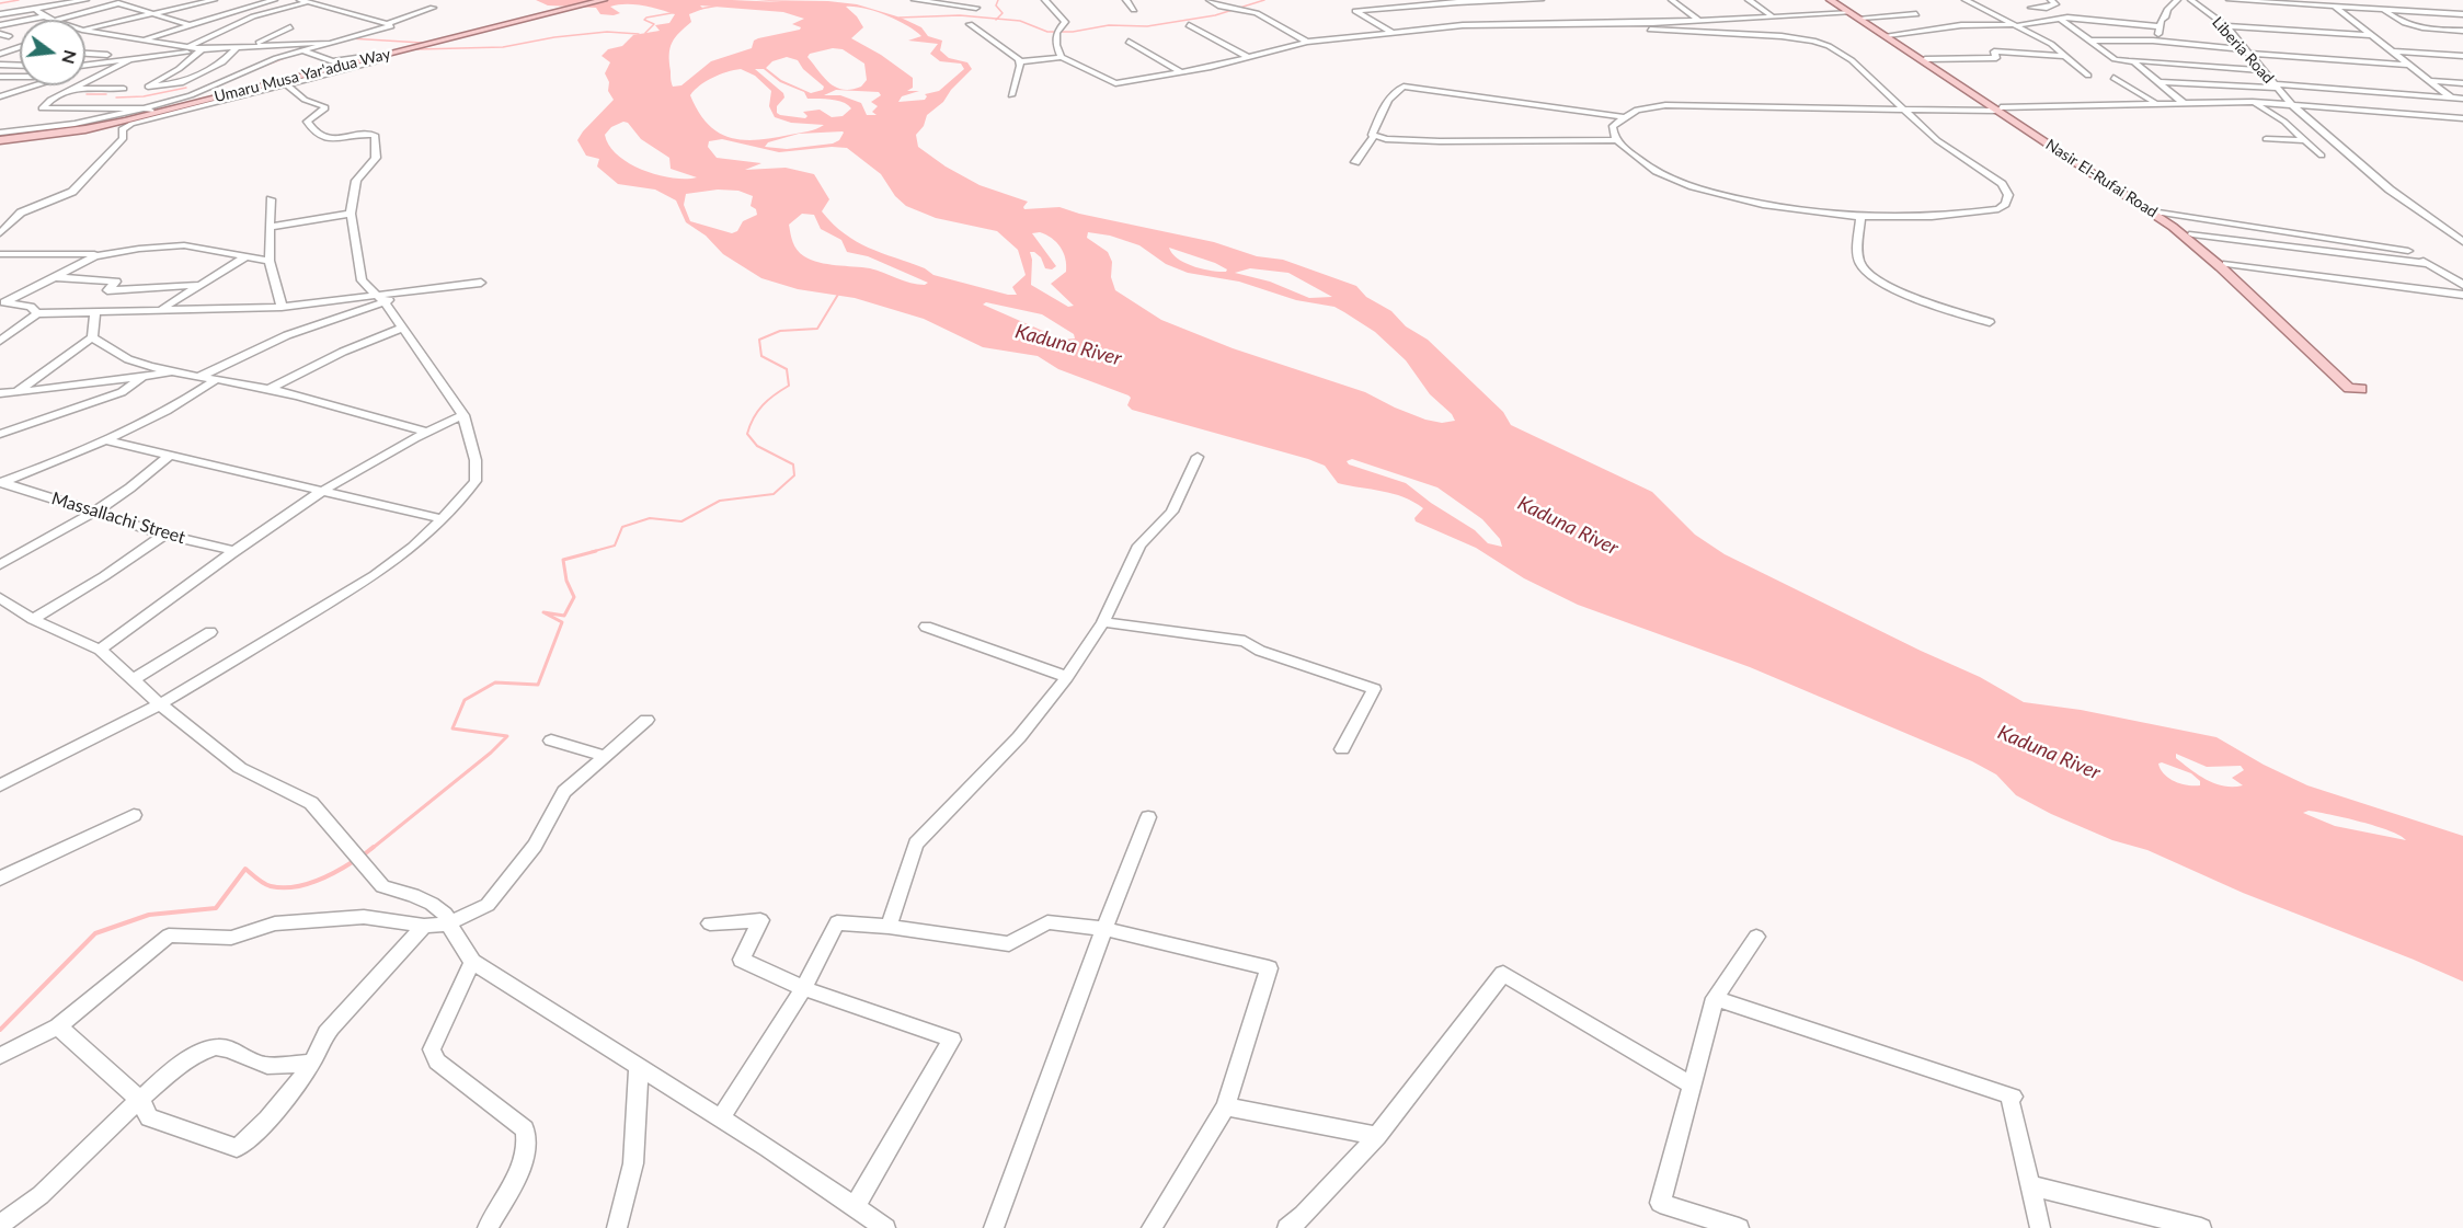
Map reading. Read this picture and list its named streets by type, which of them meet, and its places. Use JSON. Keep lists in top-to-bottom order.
{
  "streets": {
    "main road": ["Umaru Musa Yar'adua Way", "Nasir El-Rufai Road"],
    "street": ["Liberia Road", "Massallachi Street"]
  },
  "water": ["Kaduna River"],
  "north": "right"
}
